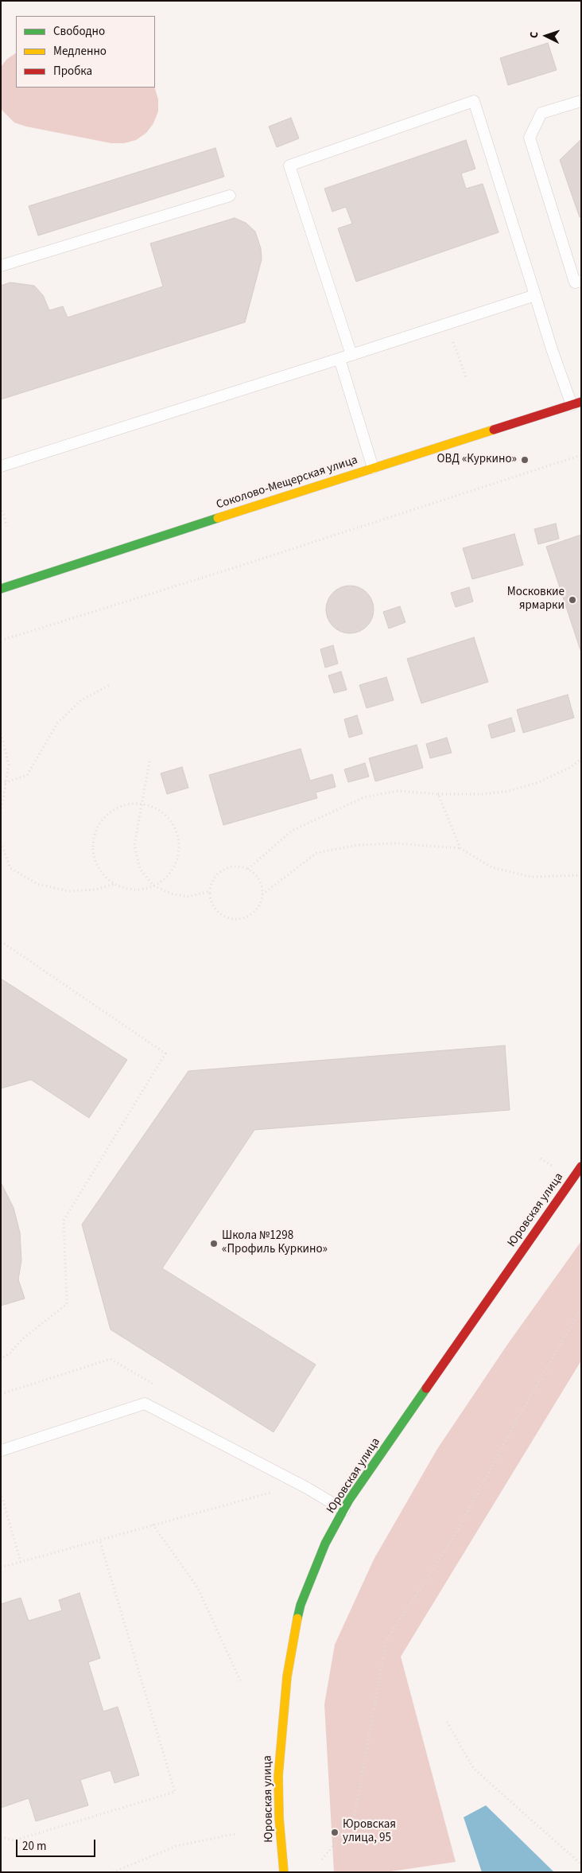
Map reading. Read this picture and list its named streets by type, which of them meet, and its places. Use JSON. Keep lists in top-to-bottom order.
{
  "streets": {
    "street": ["Соколово-Мещерская улица", "Юровская улица"]
  },
  "places": [
    "ОВД «Куркино»",
    "Московкие ярмарки",
    "Школа №1298 «Профиль Куркино»",
    "Юровская улица, 95"
  ],
  "legend": ["Свободно", "Медленно", "Пробка"],
  "scale_bar": "20 m",
  "north": "left"
}
